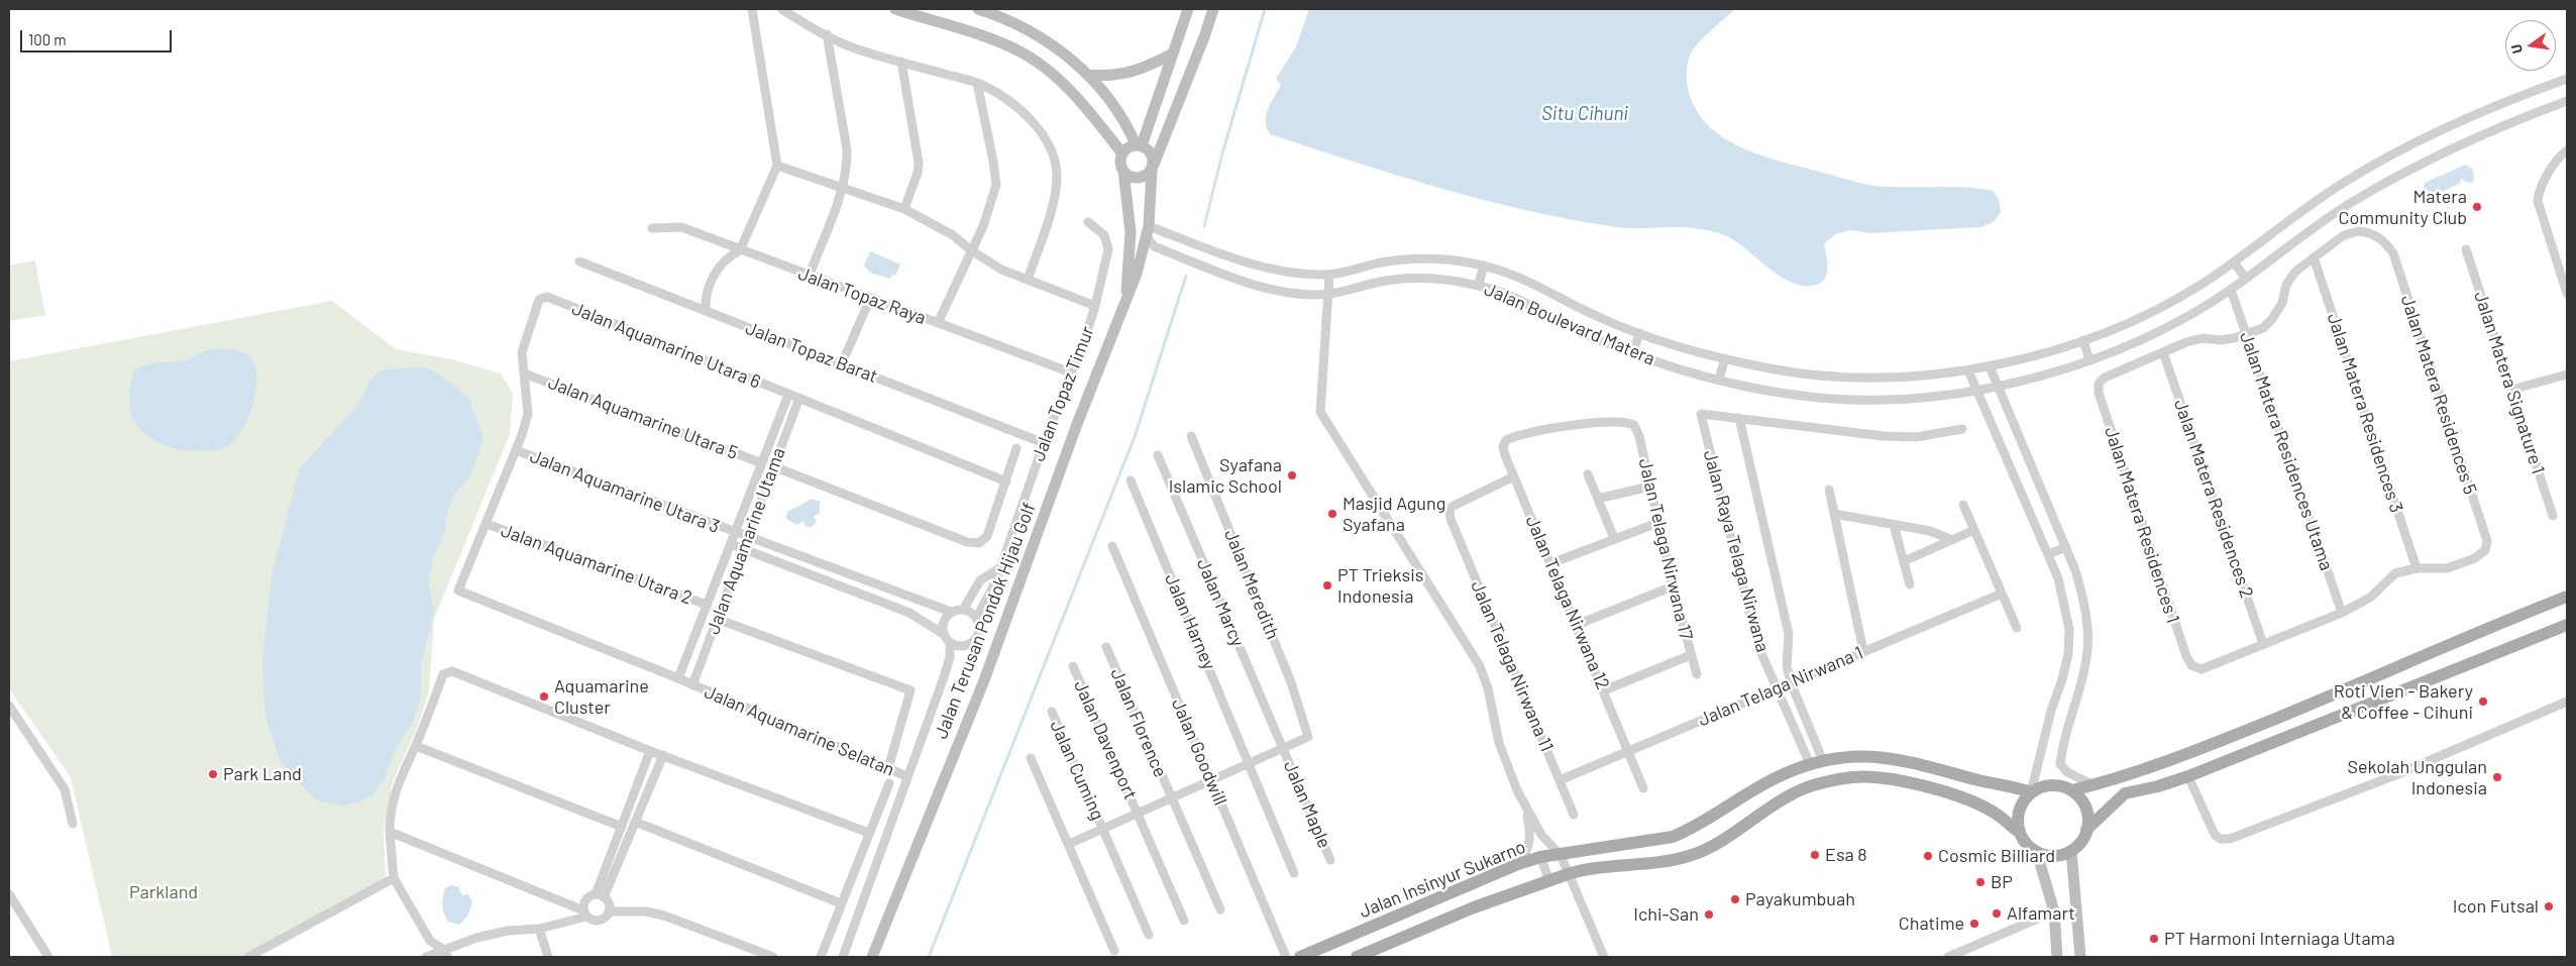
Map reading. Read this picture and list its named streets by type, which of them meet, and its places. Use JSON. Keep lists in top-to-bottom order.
{
  "streets": {
    "main road": ["Jalan Terusan Pondok Hijau Golf", "Jalan Insinyur Sukarno"],
    "street": [
      "Jalan Topaz Raya",
      "Jalan Boulevard Matera",
      "Jalan Aquamarine Utara 6",
      "Jalan Topaz Barat",
      "Jalan Matera Signature 1",
      "Jalan Topaz Timur",
      "Jalan Matera Residences 5",
      "Jalan Matera Residences 3",
      "Jalan Aquamarine Utara 5",
      "Jalan Matera Residences Utama",
      "Jalan Aquamarine Utara 3",
      "Jalan Matera Residences 2",
      "Jalan Matera Residences 1",
      "Jalan Aquamarine Utama",
      "Jalan Telaga Nirwana 17",
      "Jalan Raya Telaga Nirwana",
      "Jalan Aquamarine Utara 2",
      "Jalan Meredith",
      "Jalan Marcy",
      "Jalan Telaga Nirwana 12",
      "Jalan Harney",
      "Jalan Telaga Nirwana 11",
      "Jalan Telaga Nirwana 1",
      "Jalan Florence",
      "Jalan Aquamarine Selatan",
      "Jalan Davenport",
      "Jalan Goodwill",
      "Jalan Cuming",
      "Jalan Maple"
    ]
  },
  "crossings": [
    ["Jalan Topaz Raya", "Jalan Topaz Timur"],
    ["Jalan Boulevard Matera", "Jalan Matera Residences Utama"],
    ["Jalan Boulevard Matera", "Jalan Terusan Pondok Hijau Golf"],
    ["Jalan Aquamarine Utara 6", "Jalan Aquamarine Utara 5"],
    ["Jalan Aquamarine Utara 6", "Jalan Aquamarine Utama"],
    ["Jalan Topaz Barat", "Jalan Topaz Timur"],
    ["Jalan Topaz Timur", "Jalan Aquamarine Utara 3"],
    ["Jalan Matera Residences 5", "Jalan Matera Residences 3"],
    ["Jalan Aquamarine Utara 5", "Jalan Aquamarine Utama"],
    ["Jalan Aquamarine Utara 3", "Jalan Aquamarine Utama"],
    ["Jalan Matera Residences 2", "Jalan Matera Residences 1"],
    ["Jalan Aquamarine Utama", "Jalan Aquamarine Utara 2"],
    ["Jalan Aquamarine Utama", "Jalan Aquamarine Selatan"],
    ["Jalan Telaga Nirwana 17", "Jalan Telaga Nirwana 12"],
    ["Jalan Raya Telaga Nirwana", "Jalan Telaga Nirwana 1"],
    ["Jalan Raya Telaga Nirwana", "Jalan Insinyur Sukarno"],
    ["Jalan Aquamarine Utara 2", "Jalan Aquamarine Selatan"],
    ["Jalan Meredith", "Jalan Marcy"],
    ["Jalan Meredith", "Jalan Maple"],
    ["Jalan Marcy", "Jalan Maple"],
    ["Jalan Telaga Nirwana 12", "Jalan Telaga Nirwana 11"],
    ["Jalan Telaga Nirwana 12", "Jalan Telaga Nirwana 1"],
    ["Jalan Telaga Nirwana 11", "Jalan Telaga Nirwana 1"]
  ],
  "water": ["Situ Cihuni"],
  "parks": ["Parkland"],
  "places": [
    "Matera Community Club",
    "Syafana Islamic School",
    "Masjid Agung Syafana",
    "PT Trieksis Indonesia",
    "Aquamarine Cluster",
    "Roti Vien - Bakery & Coffee - Cihuni",
    "Park Land",
    "Sekolah Unggulan Indonesia",
    "Esa 8",
    "Cosmic Billiard",
    "BP",
    "Payakumbuah",
    "Icon Futsal",
    "Alfamart",
    "Ichi-San",
    "Chatime",
    "PT Harmoni Interniaga Utama"
  ],
  "scale_bar": "100 m",
  "north": "left"
}
